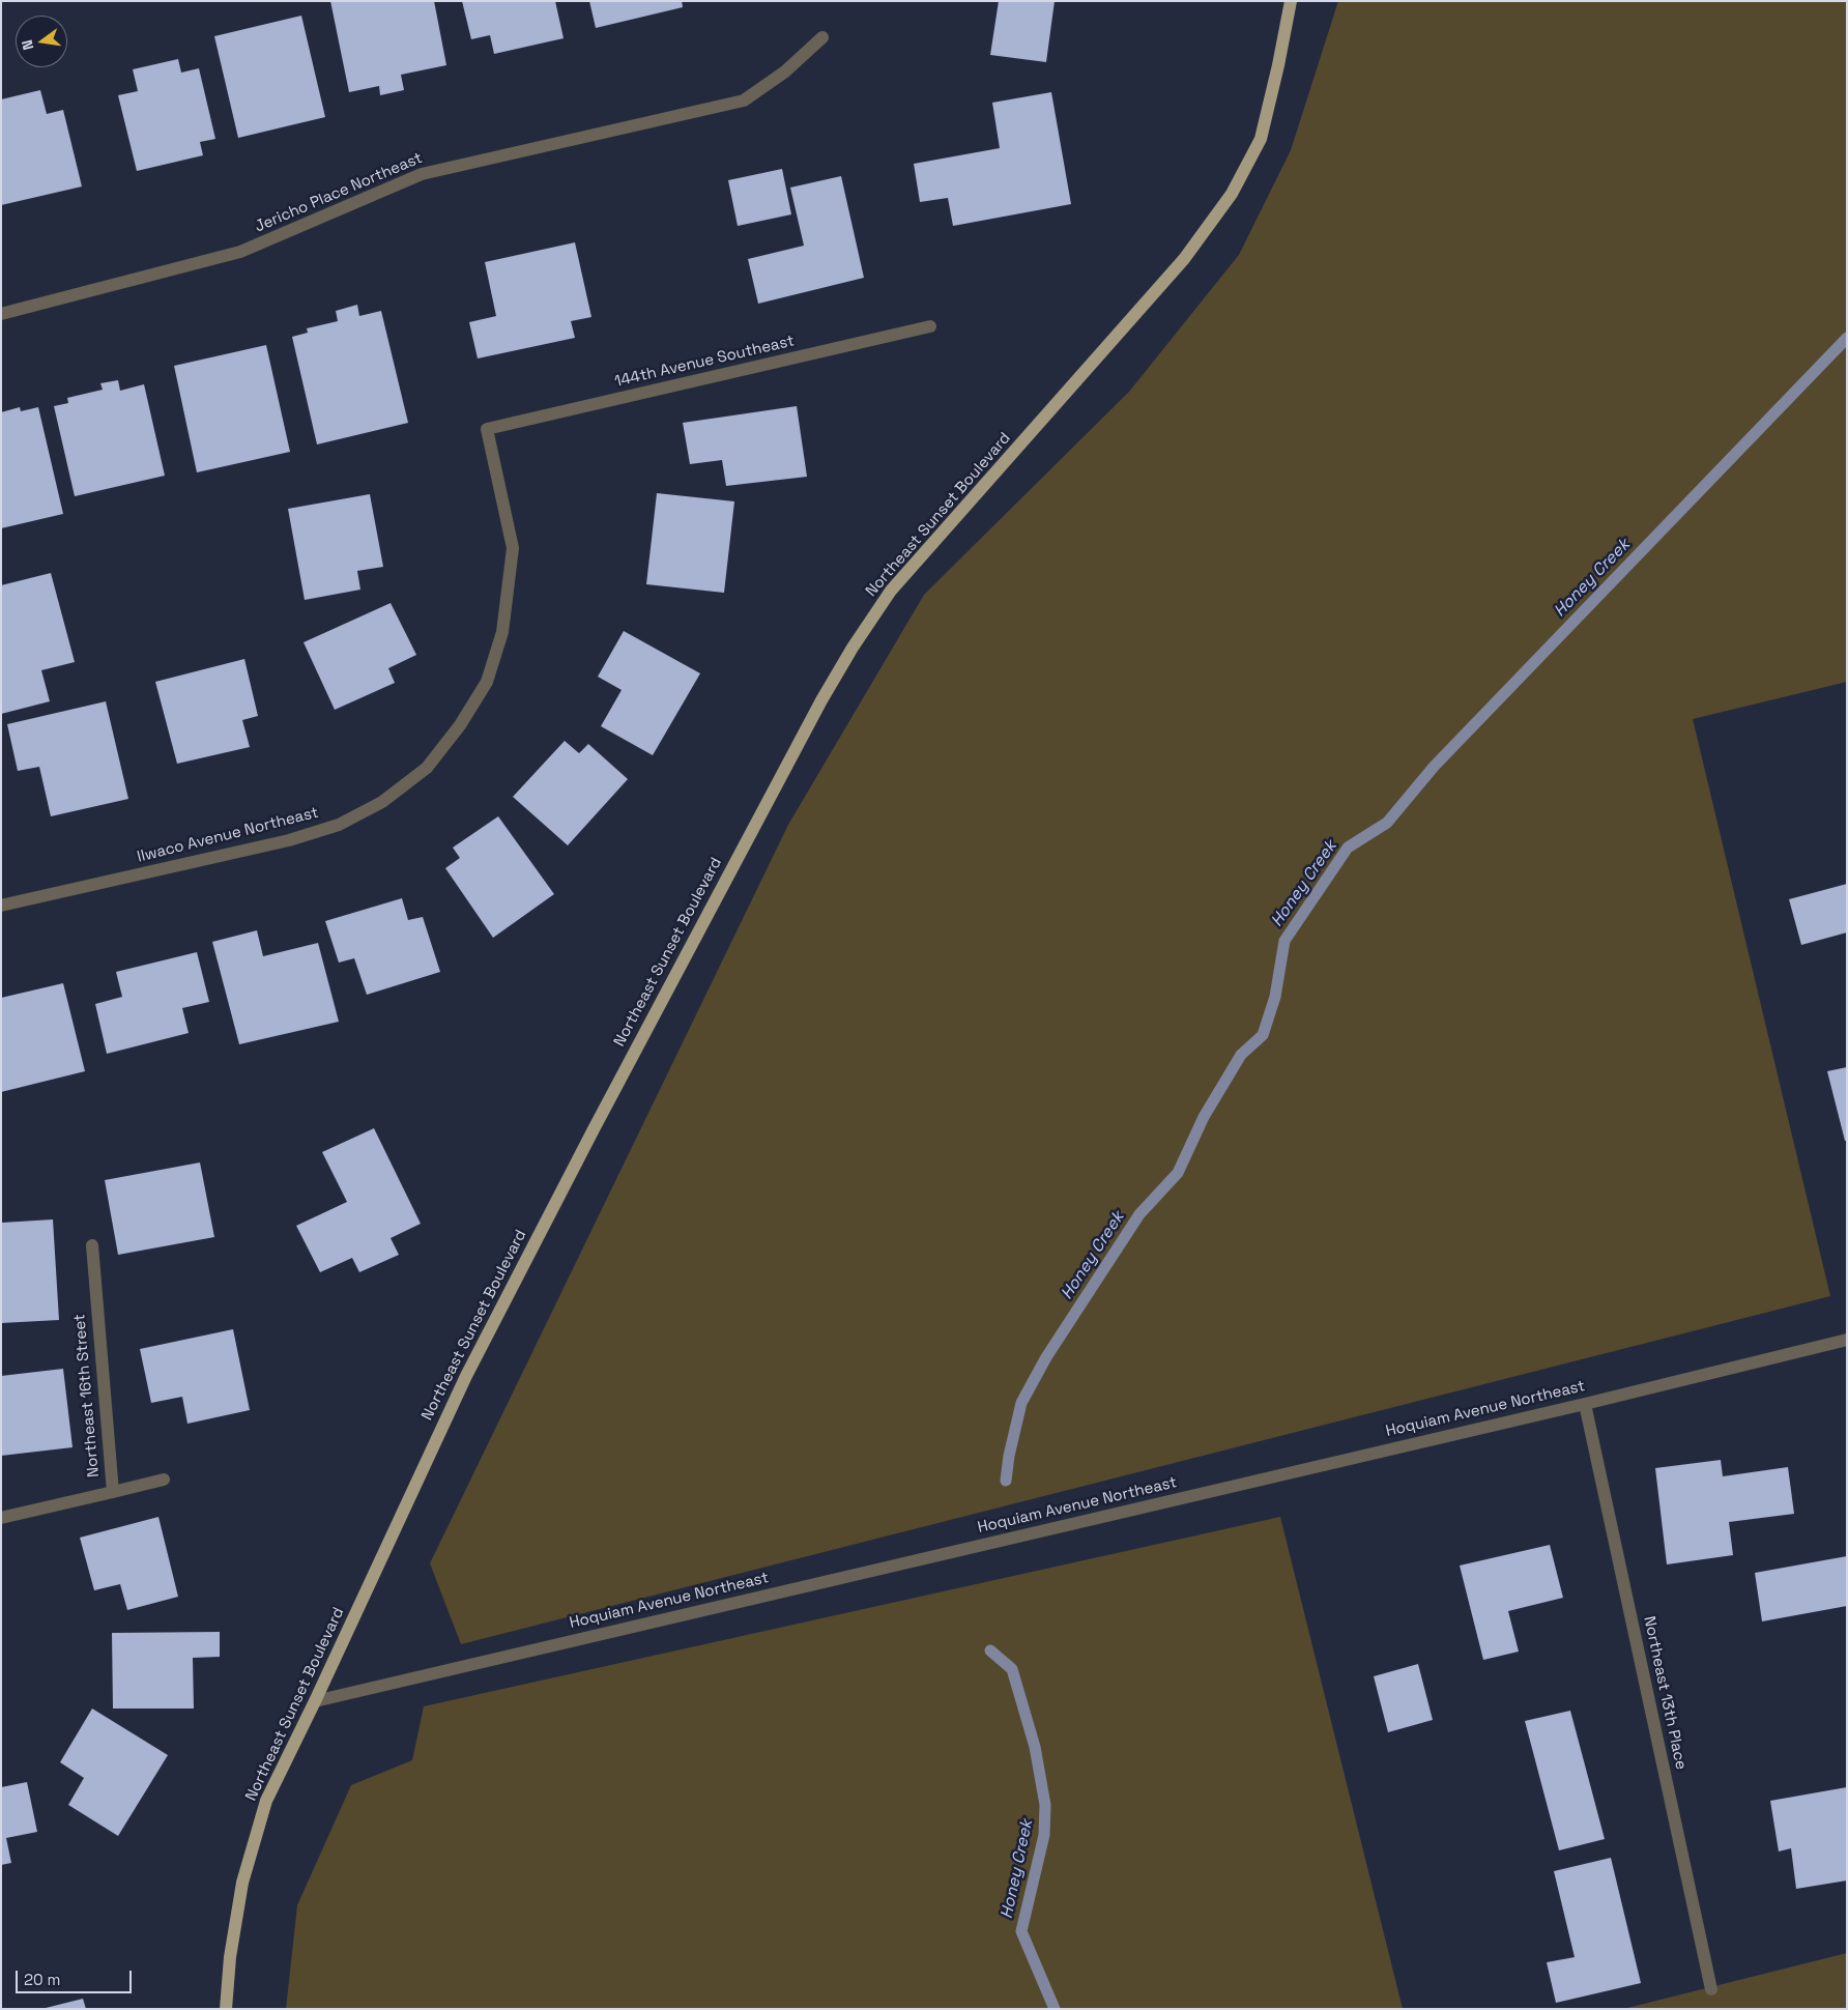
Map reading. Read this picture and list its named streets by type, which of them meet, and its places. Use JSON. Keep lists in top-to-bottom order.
{
  "streets": {
    "main road": ["Northeast Sunset Boulevard"],
    "street": [
      "Jericho Place Northeast",
      "144th Avenue Southeast",
      "Ilwaco Avenue Northeast",
      "Northeast 16th Street",
      "Hoquiam Avenue Northeast",
      "Northeast 13th Place"
    ]
  },
  "crossings": [
    ["144th Avenue Southeast", "Ilwaco Avenue Northeast"],
    ["Northeast Sunset Boulevard", "Hoquiam Avenue Northeast"],
    ["Hoquiam Avenue Northeast", "Northeast 13th Place"]
  ],
  "water": ["Honey Creek"],
  "scale_bar": "20 m",
  "north": "left"
}
